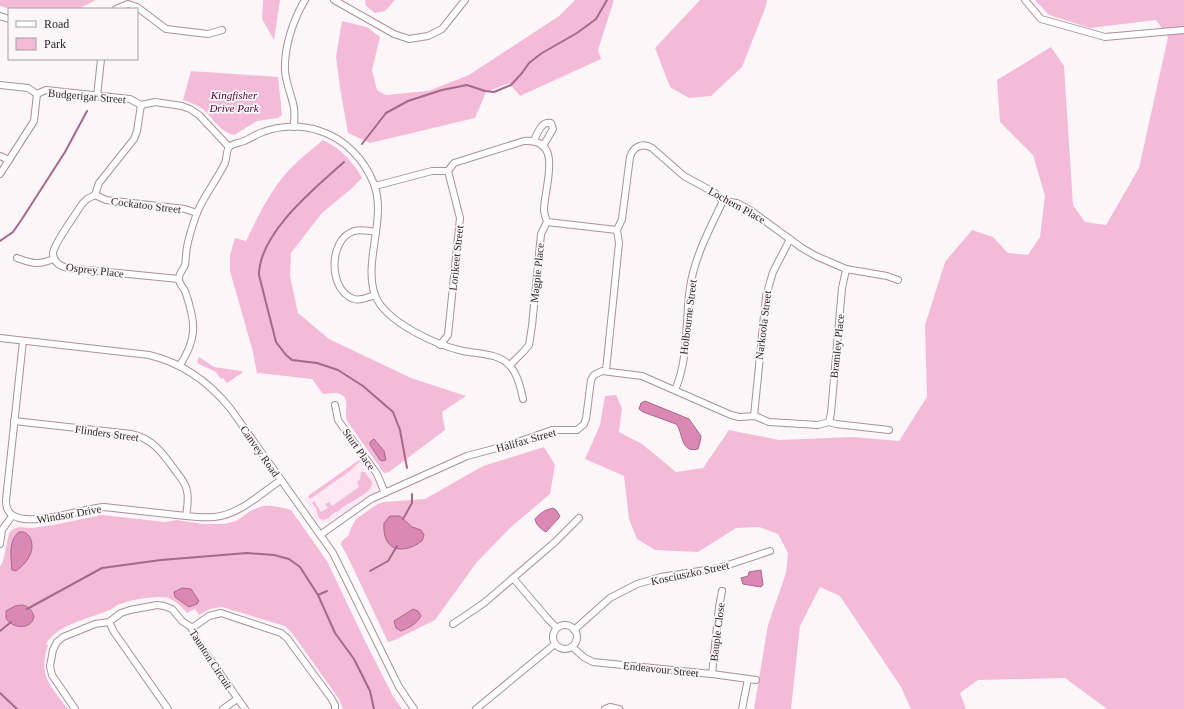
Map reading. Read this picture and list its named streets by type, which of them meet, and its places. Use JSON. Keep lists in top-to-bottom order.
{
  "streets": {
    "street": [
      "Budgerigar Street",
      "Cockatoo Street",
      "Lochern Place",
      "Lorikeet Street",
      "Osprey Place",
      "Magpie Place",
      "Holbourne Street",
      "Narkoola Street",
      "Bramley Place",
      "Flinders Street",
      "Halifax Street",
      "Sturt Place",
      "Canvey Road",
      "Windsor Drive",
      "Kosciuszko Street",
      "Bauple Close",
      "Taunton Circuit",
      "Endeavour Street"
    ]
  },
  "crossings": [
    ["Lochern Place", "Holbourne Street"],
    ["Lochern Place", "Narkoola Street"],
    ["Lochern Place", "Bramley Place"],
    ["Lochern Place", "Halifax Street"],
    ["Flinders Street", "Windsor Drive"],
    ["Halifax Street", "Sturt Place"],
    ["Halifax Street", "Canvey Road"],
    ["Kosciuszko Street", "Endeavour Street"],
    ["Bauple Close", "Endeavour Street"]
  ],
  "parks": ["Kingfisher Drive Park"],
  "legend": ["Road", "Park"]
}
